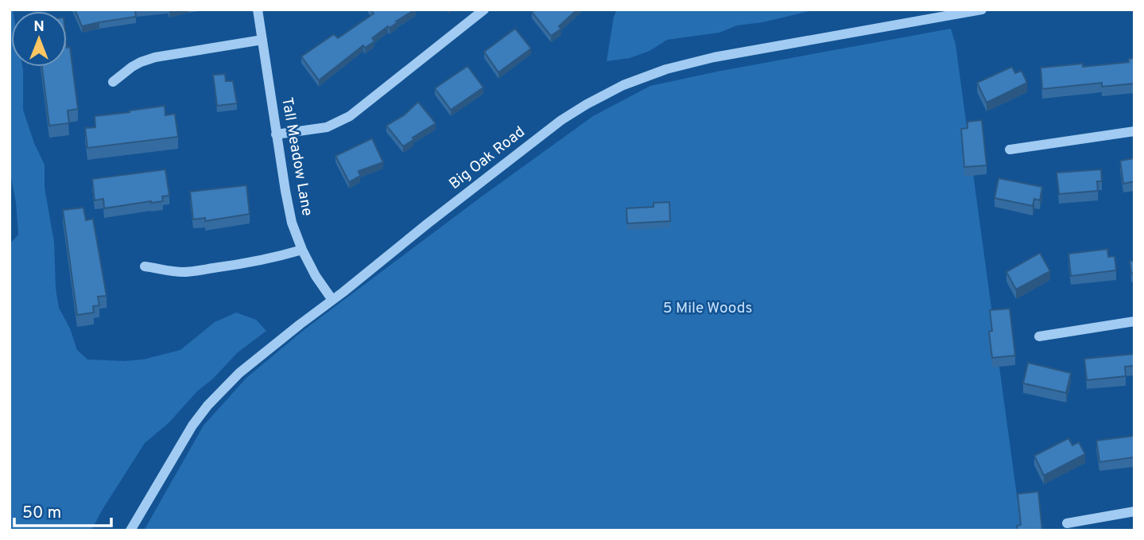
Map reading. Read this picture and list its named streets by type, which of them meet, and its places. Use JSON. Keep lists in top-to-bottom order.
{
  "streets": {
    "street": ["Tall Meadow Lane", "Big Oak Road"]
  },
  "crossings": [
    ["Tall Meadow Lane", "Big Oak Road"]
  ],
  "parks": ["5 Mile Woods"],
  "scale_bar": "50 m",
  "north": "top"
}
